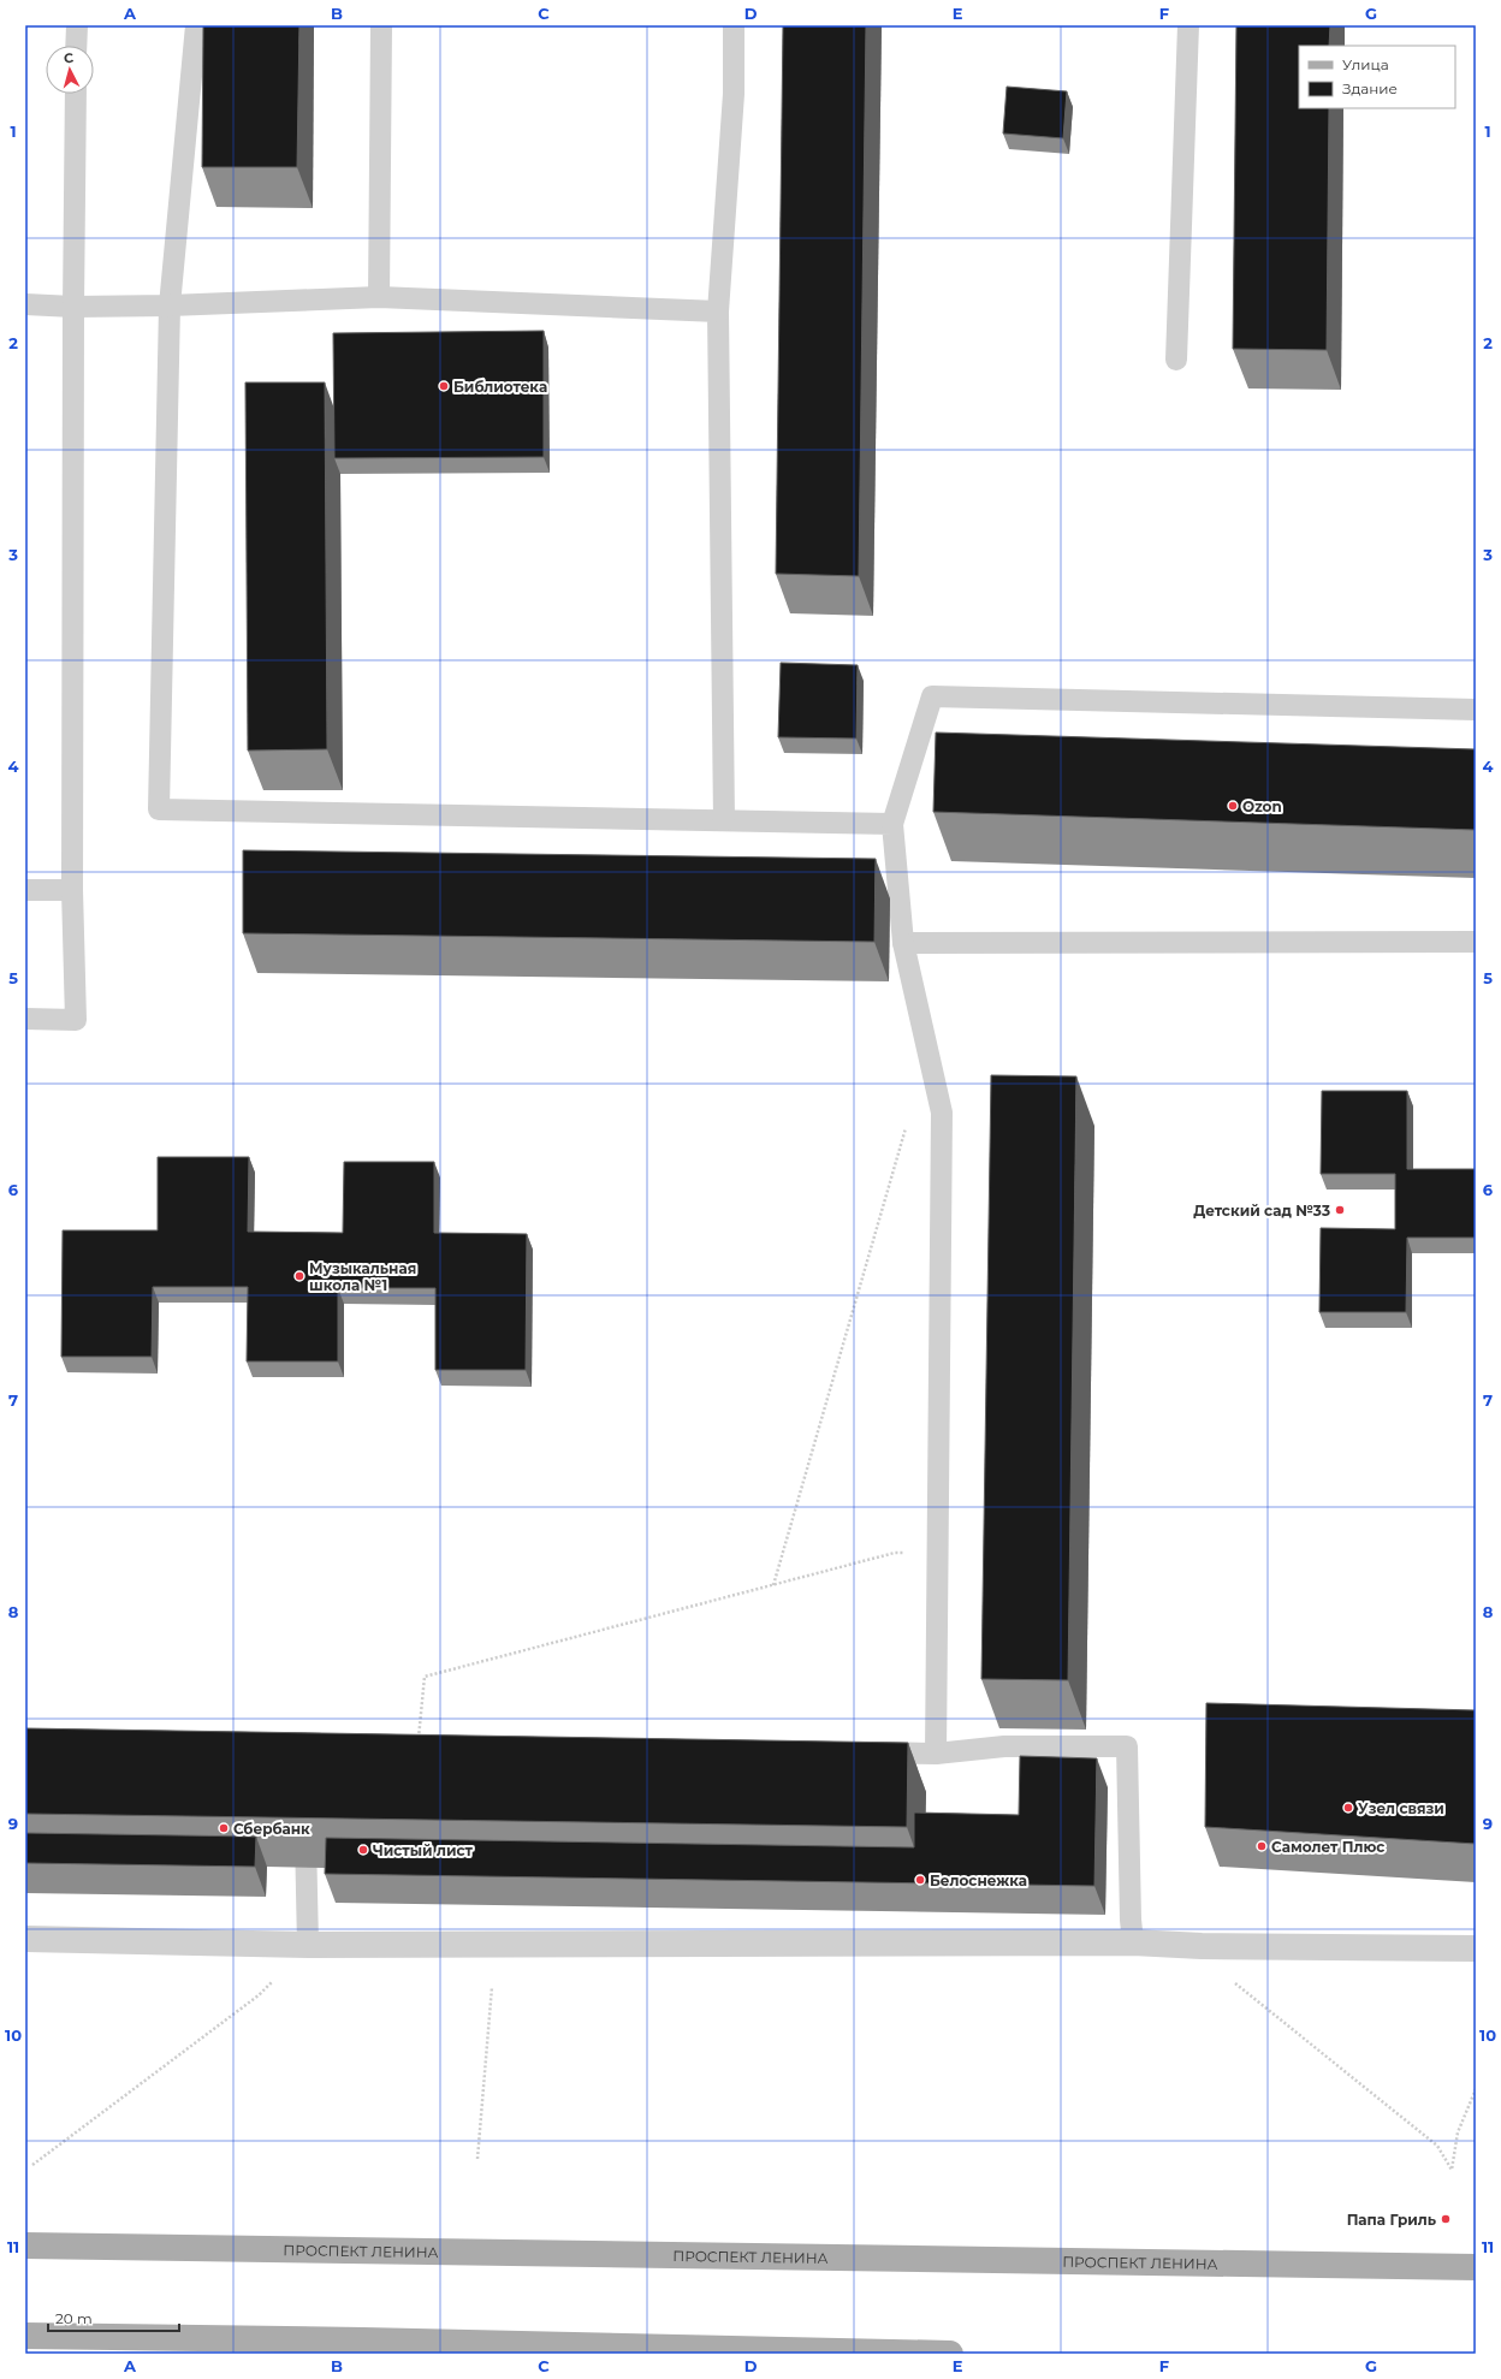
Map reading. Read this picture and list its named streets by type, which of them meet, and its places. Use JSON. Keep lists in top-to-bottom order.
{
  "streets": {
    "main road": ["ПРОСПЕКТ ЛЕНИНА"]
  },
  "places": [
    "Библиотека",
    "Ozon",
    "Детский сад №33",
    "Музыкальная школа №1",
    "Узел связи",
    "Сбербанк",
    "Самолет Плюс",
    "Чистый лист",
    "Белоснежка",
    "Папа Гриль"
  ],
  "legend": ["Улица", "Здание"],
  "scale_bar": "20 m",
  "north": "top",
  "grid": {
    "columns": [
      "A",
      "B",
      "C",
      "D",
      "E",
      "F",
      "G"
    ],
    "rows": [
      "1",
      "2",
      "3",
      "4",
      "5",
      "6",
      "7",
      "8",
      "9",
      "10",
      "11"
    ]
  }
}
